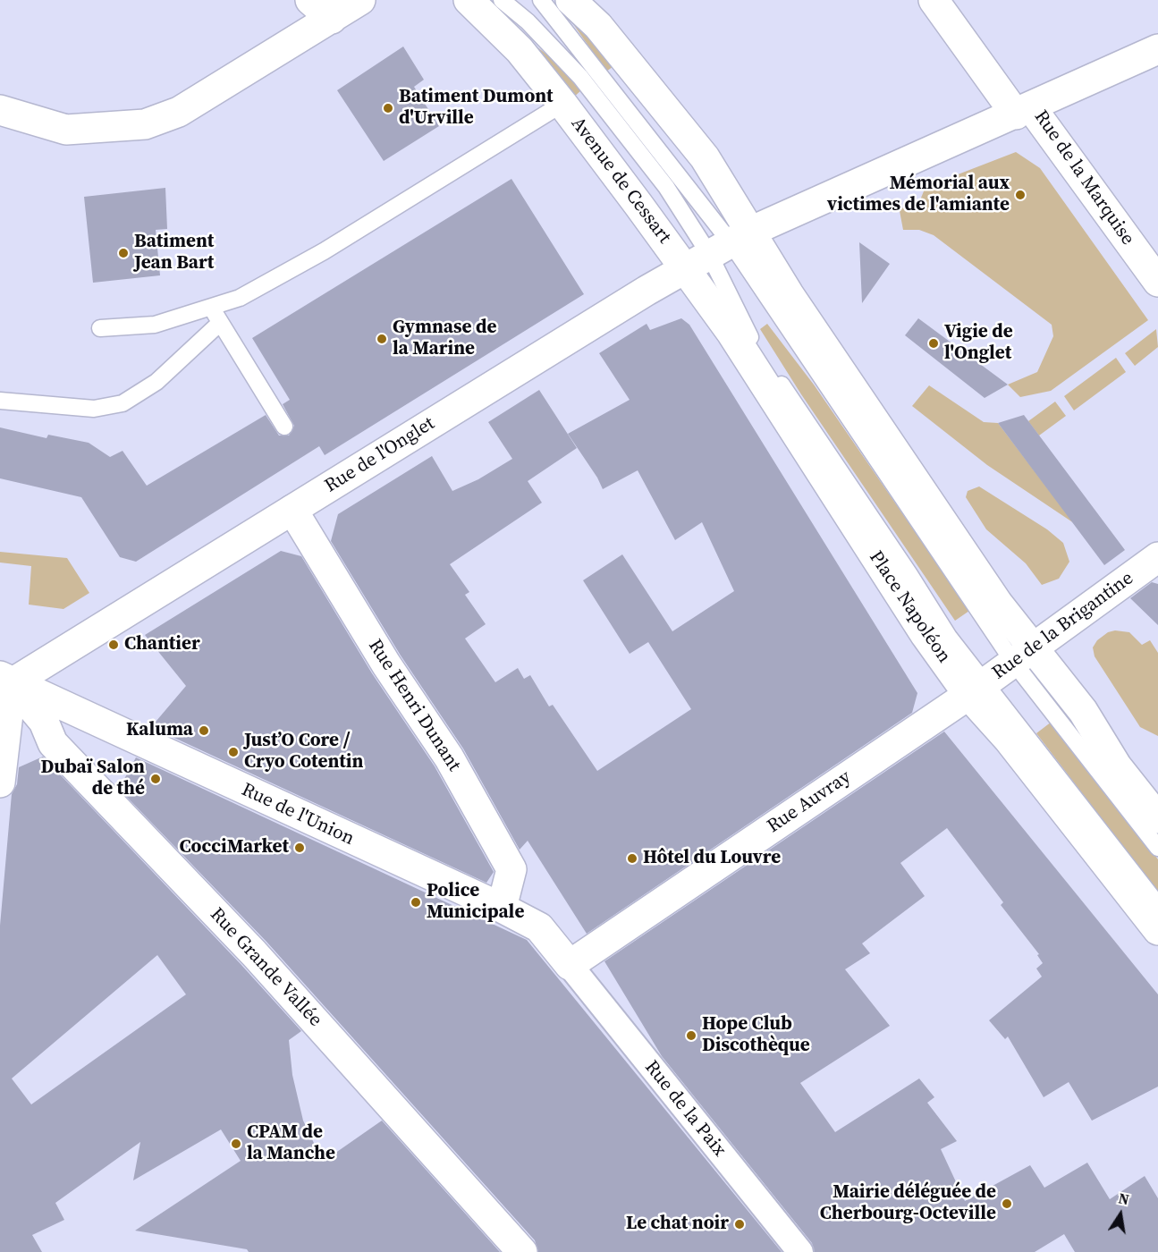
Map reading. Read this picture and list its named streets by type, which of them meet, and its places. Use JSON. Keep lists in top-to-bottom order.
{
  "streets": {
    "street": [
      "Rue de la Marquise",
      "Avenue de Cessart",
      "Rue de l'Onglet",
      "Place Napoléon",
      "Rue de la Brigantine",
      "Rue Henri Dunant",
      "Rue Auvray",
      "Rue de l'Union",
      "Rue Grande Vallée",
      "Rue de la Paix"
    ]
  },
  "crossings": [
    ["Rue de la Marquise", "Rue de l'Onglet"],
    ["Avenue de Cessart", "Rue de l'Onglet"],
    ["Avenue de Cessart", "Place Napoléon"],
    ["Rue de l'Onglet", "Place Napoléon"],
    ["Rue de l'Onglet", "Rue Henri Dunant"],
    ["Rue de l'Onglet", "Rue de l'Union"],
    ["Rue de l'Onglet", "Rue Grande Vallée"],
    ["Place Napoléon", "Rue de la Brigantine"],
    ["Place Napoléon", "Rue Auvray"],
    ["Rue de la Brigantine", "Rue Auvray"],
    ["Rue Henri Dunant", "Rue de l'Union"],
    ["Rue Auvray", "Rue de l'Union"],
    ["Rue Auvray", "Rue de la Paix"],
    ["Rue de l'Union", "Rue Grande Vallée"],
    ["Rue de l'Union", "Rue de la Paix"]
  ],
  "places": [
    "Batiment Dumont d'Urville",
    "Mémorial aux victimes de l'amiante",
    "Batiment Jean Bart",
    "Gymnase de la Marine",
    "Vigie de l'Onglet",
    "Chantier",
    "Kaluma",
    "Just’O Core / Cryo Cotentin",
    "Dubaï Salon de thé",
    "CocciMarket",
    "Hôtel du Louvre",
    "Police Municipale",
    "Hope Club Discothèque",
    "CPAM de la Manche",
    "Mairie déléguée de Cherbourg-Octeville",
    "Le chat noir"
  ],
  "north": "top"
}
